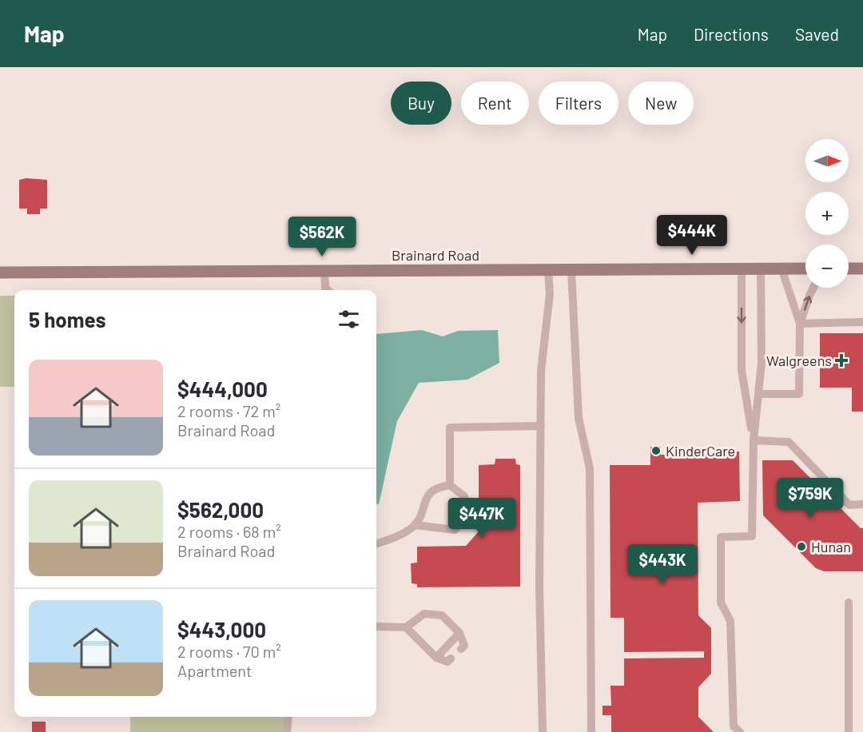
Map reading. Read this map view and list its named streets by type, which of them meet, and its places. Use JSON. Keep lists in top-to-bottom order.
{
  "streets": {
    "main road": ["Brainard Road"]
  },
  "places": {
    "health": ["Walgreens"],
    "other": ["KinderCare", "Hunan"]
  },
  "north": "right",
  "page": {
    "header": "Map",
    "nav": ["Map", "Directions", "Saved"],
    "chip": [
      "Buy",
      "Rent",
      "Filters",
      "New"
    ],
    "map_buttons": ["+", "−"],
    "price": [
      "$444K",
      "$562K",
      "$759K",
      "$447K",
      "$443K"
    ],
    "heading": "5 homes",
    "list": [
      {
        "name": "$444,000",
        "note": "2 rooms · 72 m² · Brainard Road"
      },
      {
        "name": "$562,000",
        "note": "2 rooms · 68 m² · Brainard Road"
      },
      {
        "name": "$443,000",
        "note": "2 rooms · 70 m² · Apartment"
      }
    ]
  }
}
